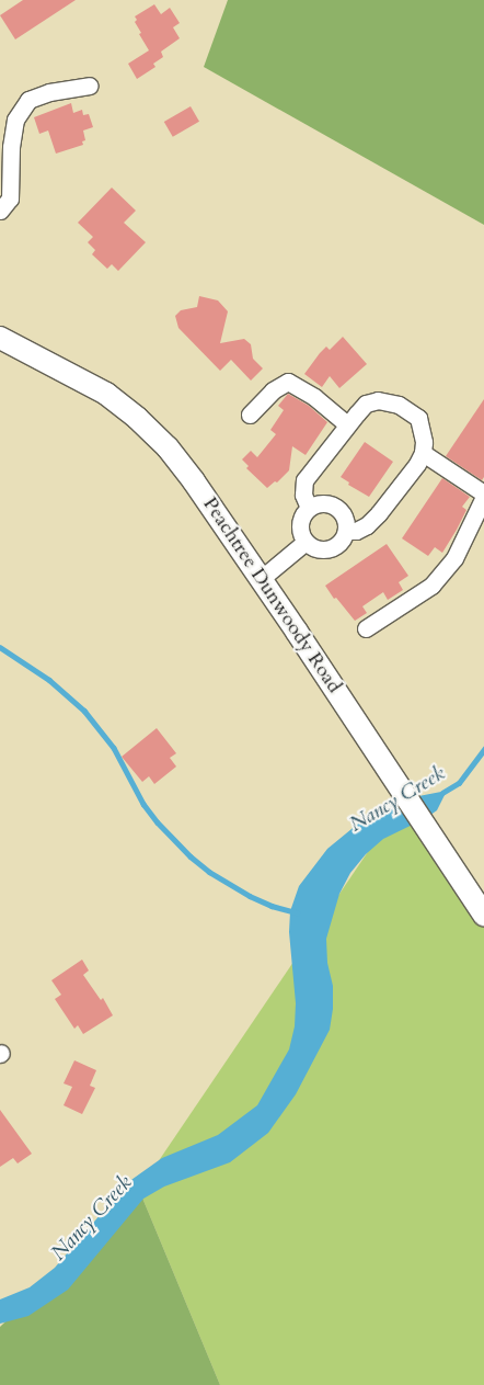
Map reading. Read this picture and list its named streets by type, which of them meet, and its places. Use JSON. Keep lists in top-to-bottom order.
{
  "streets": {
    "main road": ["Peachtree Dunwoody Road"]
  },
  "water": ["Nancy Creek"]
}
